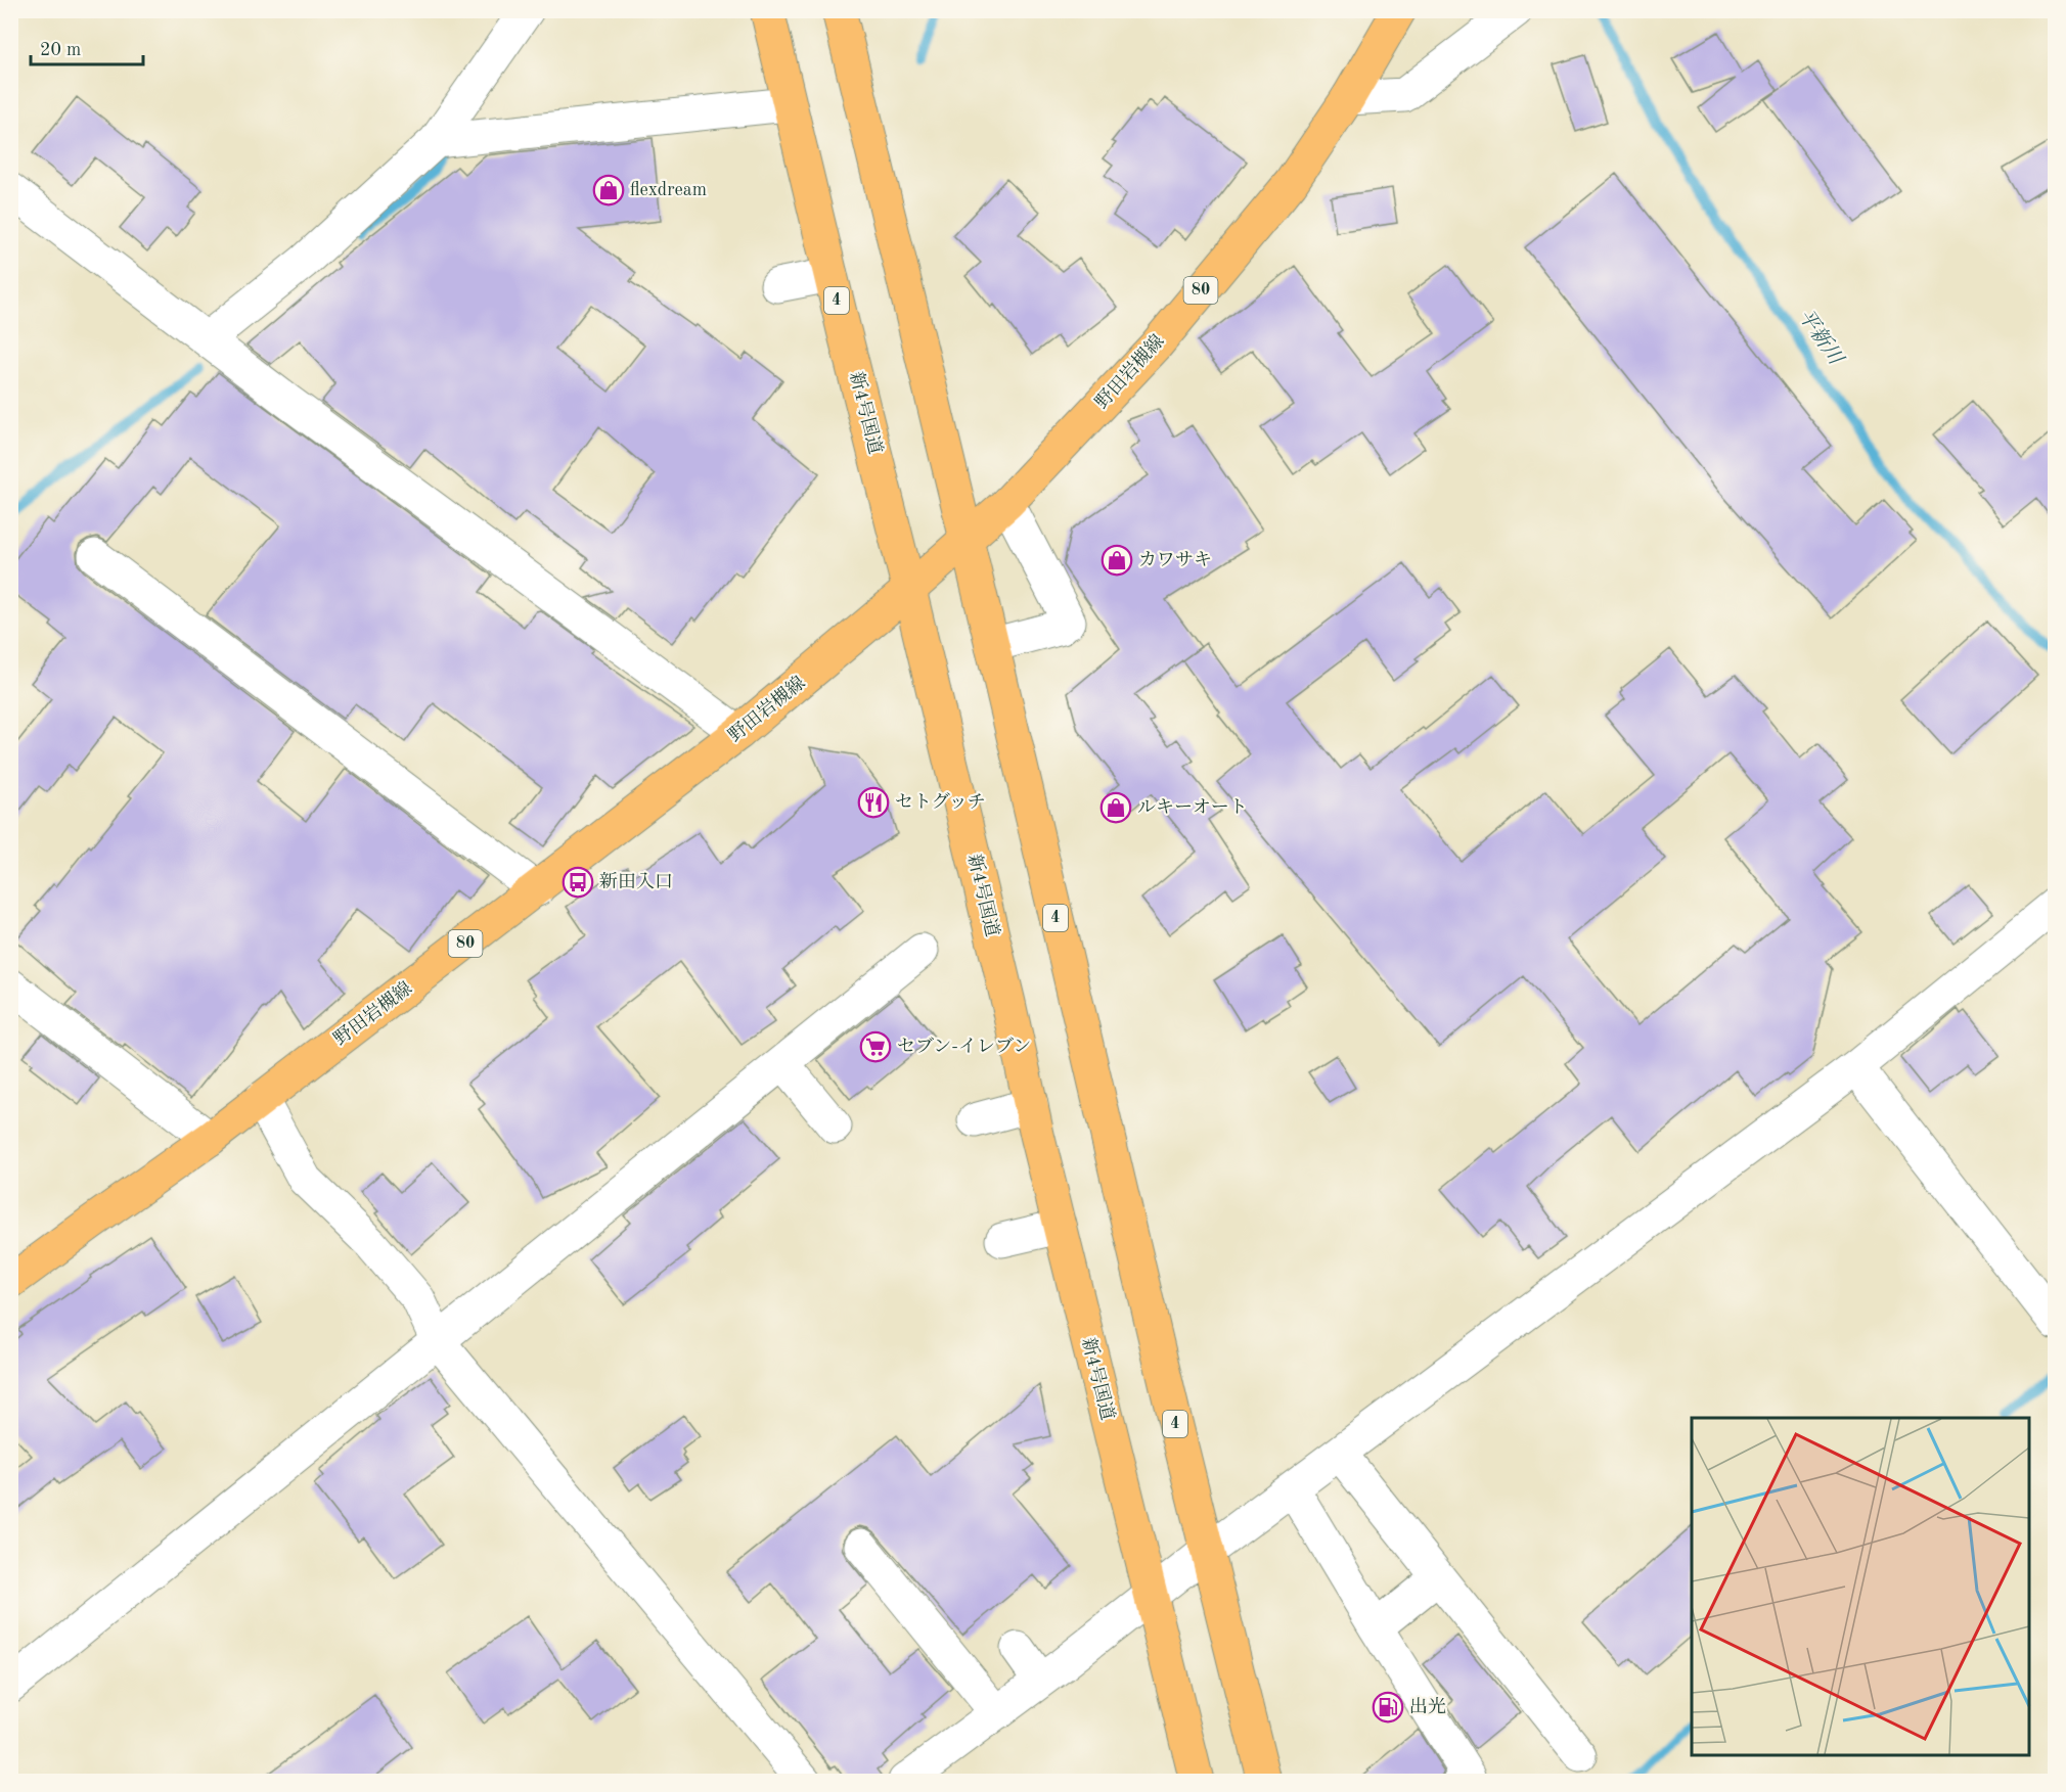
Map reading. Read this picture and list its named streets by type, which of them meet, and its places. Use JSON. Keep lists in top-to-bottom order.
{
  "streets": {
    "main road": [
      "80",
      "4",
      "野田岩槻線",
      "新4号国道"
    ]
  },
  "crossings": [
    ["4", "野田岩槻線"],
    ["野田岩槻線", "新4号国道"]
  ],
  "water": ["平新川"],
  "places": {
    "shop": ["flexdream", "カワサキ", "ルキーオート"],
    "restaurant": ["セトグッチ"],
    "bus stop": ["新田入口"],
    "supermarket": ["セブン-イレブン"],
    "fuel station": ["出光"]
  },
  "scale_bar": "20 m"
}
